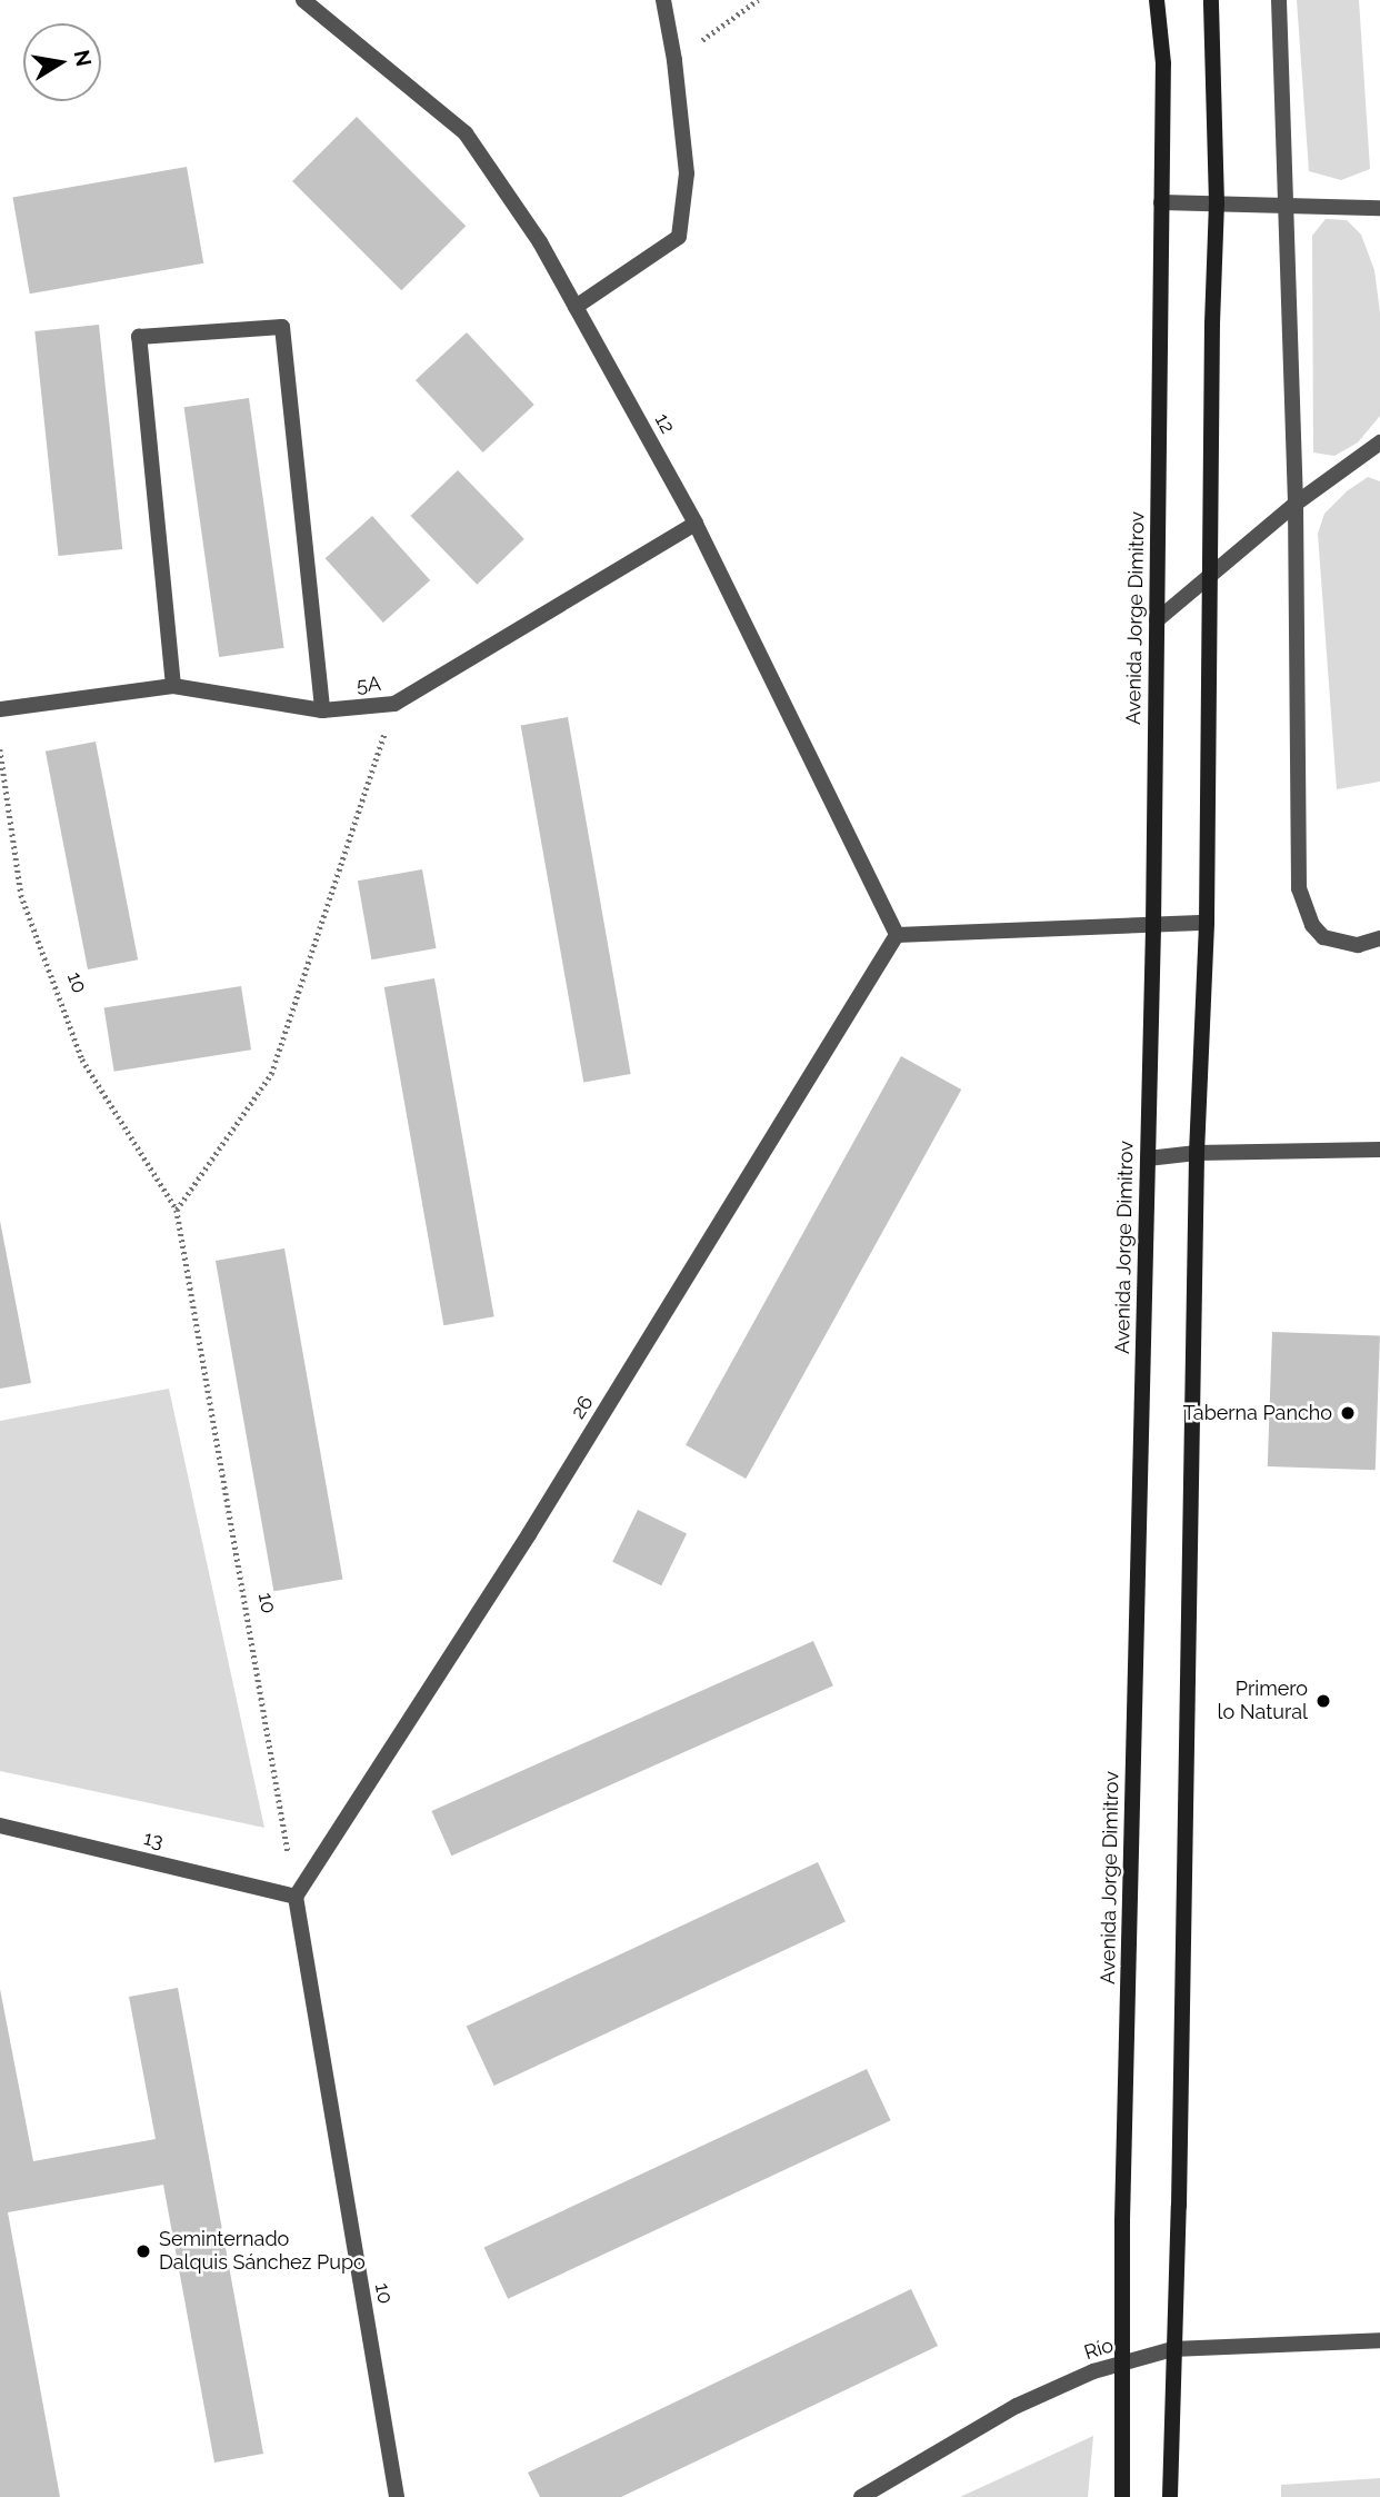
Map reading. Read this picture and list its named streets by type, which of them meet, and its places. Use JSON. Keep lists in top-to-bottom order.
{
  "streets": {
    "main road": ["Avenida Jorge Dimitrov"],
    "street": [
      "12",
      "5A",
      "10",
      "26",
      "13",
      "Río"
    ]
  },
  "crossings": [
    ["12", "5A"],
    ["12", "26"],
    ["Avenida Jorge Dimitrov", "Río"],
    ["10", "26"],
    ["10", "13"],
    ["26", "13"]
  ],
  "places": ["Taberna Pancho", "Primero lo Natural", "Seminternado Dalquis Sánchez Pupo"],
  "north": "right"
}
